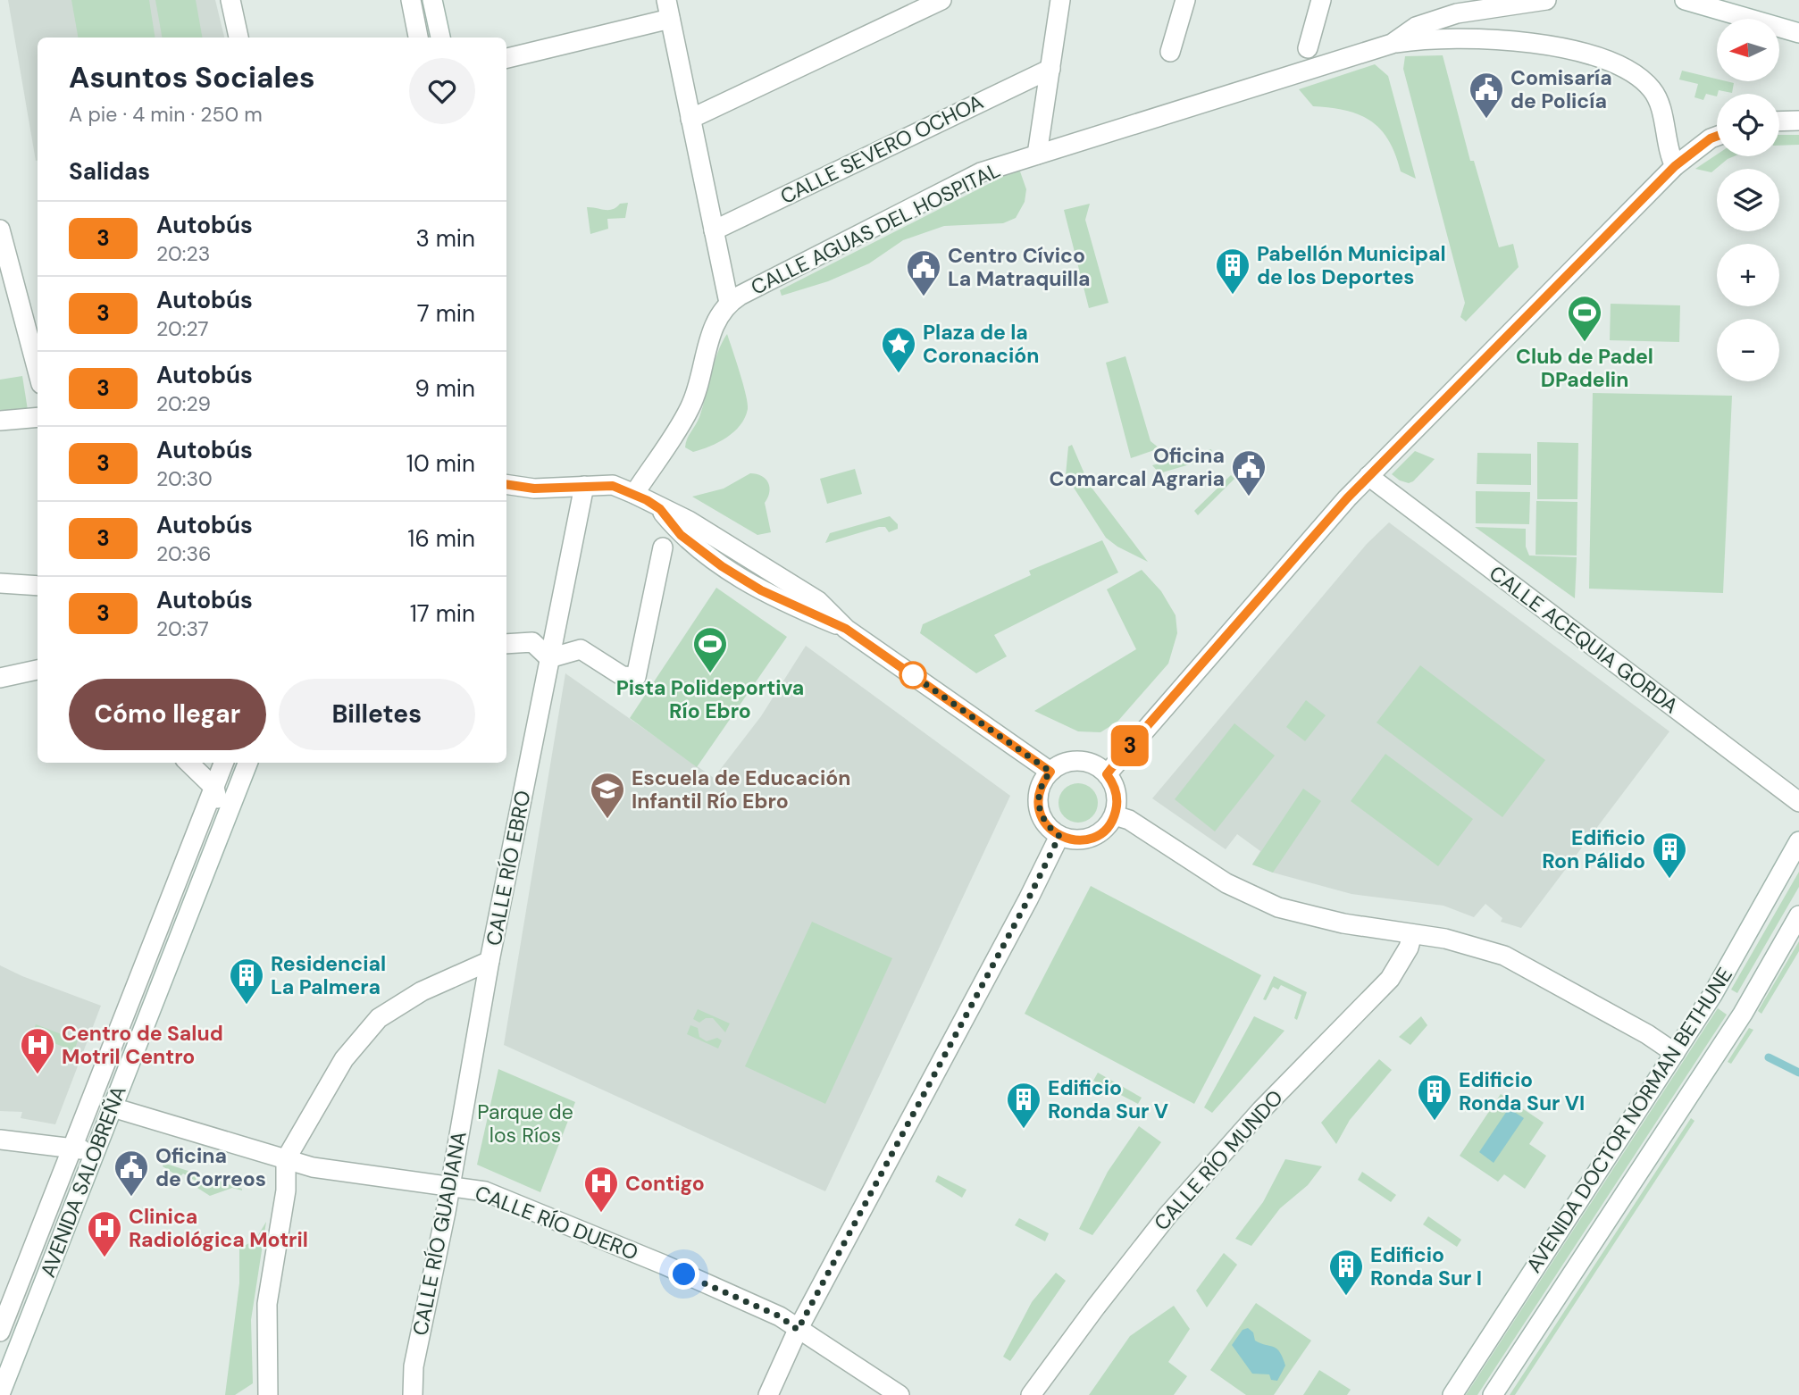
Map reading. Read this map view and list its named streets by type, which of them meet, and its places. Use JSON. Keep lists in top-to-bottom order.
{
  "streets": {
    "street": [
      "CALLE SEVERO OCHOA",
      "CALLE AGUAS DEL HOSPITAL",
      "CALLE ACEQUIA GORDA",
      "CALLE RÍO EBRO",
      "AVENIDA DOCTOR NORMAN BETHUNE",
      "CALLE RÍO MUNDO",
      "AVENIDA SALOBREÑA",
      "CALLE RÍO DUERO",
      "CALLE RÍO GUADIANA"
    ]
  },
  "crossings": [
    ["CALLE RÍO EBRO", "CALLE RÍO DUERO"],
    ["CALLE RÍO EBRO", "CALLE RÍO GUADIANA"],
    ["AVENIDA SALOBREÑA", "CALLE RÍO DUERO"],
    ["CALLE RÍO DUERO", "CALLE RÍO GUADIANA"]
  ],
  "parks": ["Parque de los Ríos"],
  "places": {
    "public building": [
      "Comisaría de Policía",
      "Centro Cívico La Matraquilla",
      "Oficina Comarcal Agraria",
      "Oficina de Correos"
    ],
    "building": [
      "Pabellón Municipal de los Deportes",
      "Edificio Ron Pálido",
      "Residencial La Palmera",
      "Edificio Ronda Sur VI",
      "Edificio Ronda Sur V",
      "Edificio Ronda Sur I"
    ],
    "sports": ["Club de Padel DPadelin", "Pista Polideportiva Río Ebro"],
    "place": ["Plaza de la Coronación"],
    "school or university": ["Escuela de Educación Infantil Río Ebro"],
    "hospital": ["Centro de Salud Motril Centro", "Contigo", "Clinica Radiológica Motril"]
  },
  "lines": ["bus line 3"],
  "north": "left",
  "page": {
    "on_map": "3",
    "map_buttons": ["+", "−"],
    "heading": [
      ["Asuntos Sociales", "A pie · 4 min · 250 m"],
      "Salidas"
    ],
    "list": [
      {
        "mark": "3",
        "name": "Autobús",
        "note": "20:23",
        "value": "3 min"
      },
      {
        "mark": "3",
        "name": "Autobús",
        "note": "20:27",
        "value": "7 min"
      },
      {
        "mark": "3",
        "name": "Autobús",
        "note": "20:29",
        "value": "9 min"
      },
      {
        "mark": "3",
        "name": "Autobús",
        "note": "20:30",
        "value": "10 min"
      },
      {
        "mark": "3",
        "name": "Autobús",
        "note": "20:36",
        "value": "16 min"
      },
      {
        "mark": "3",
        "name": "Autobús",
        "note": "20:37",
        "value": "17 min"
      }
    ],
    "buttons": ["Cómo llegar", "Billetes"]
  }
}
